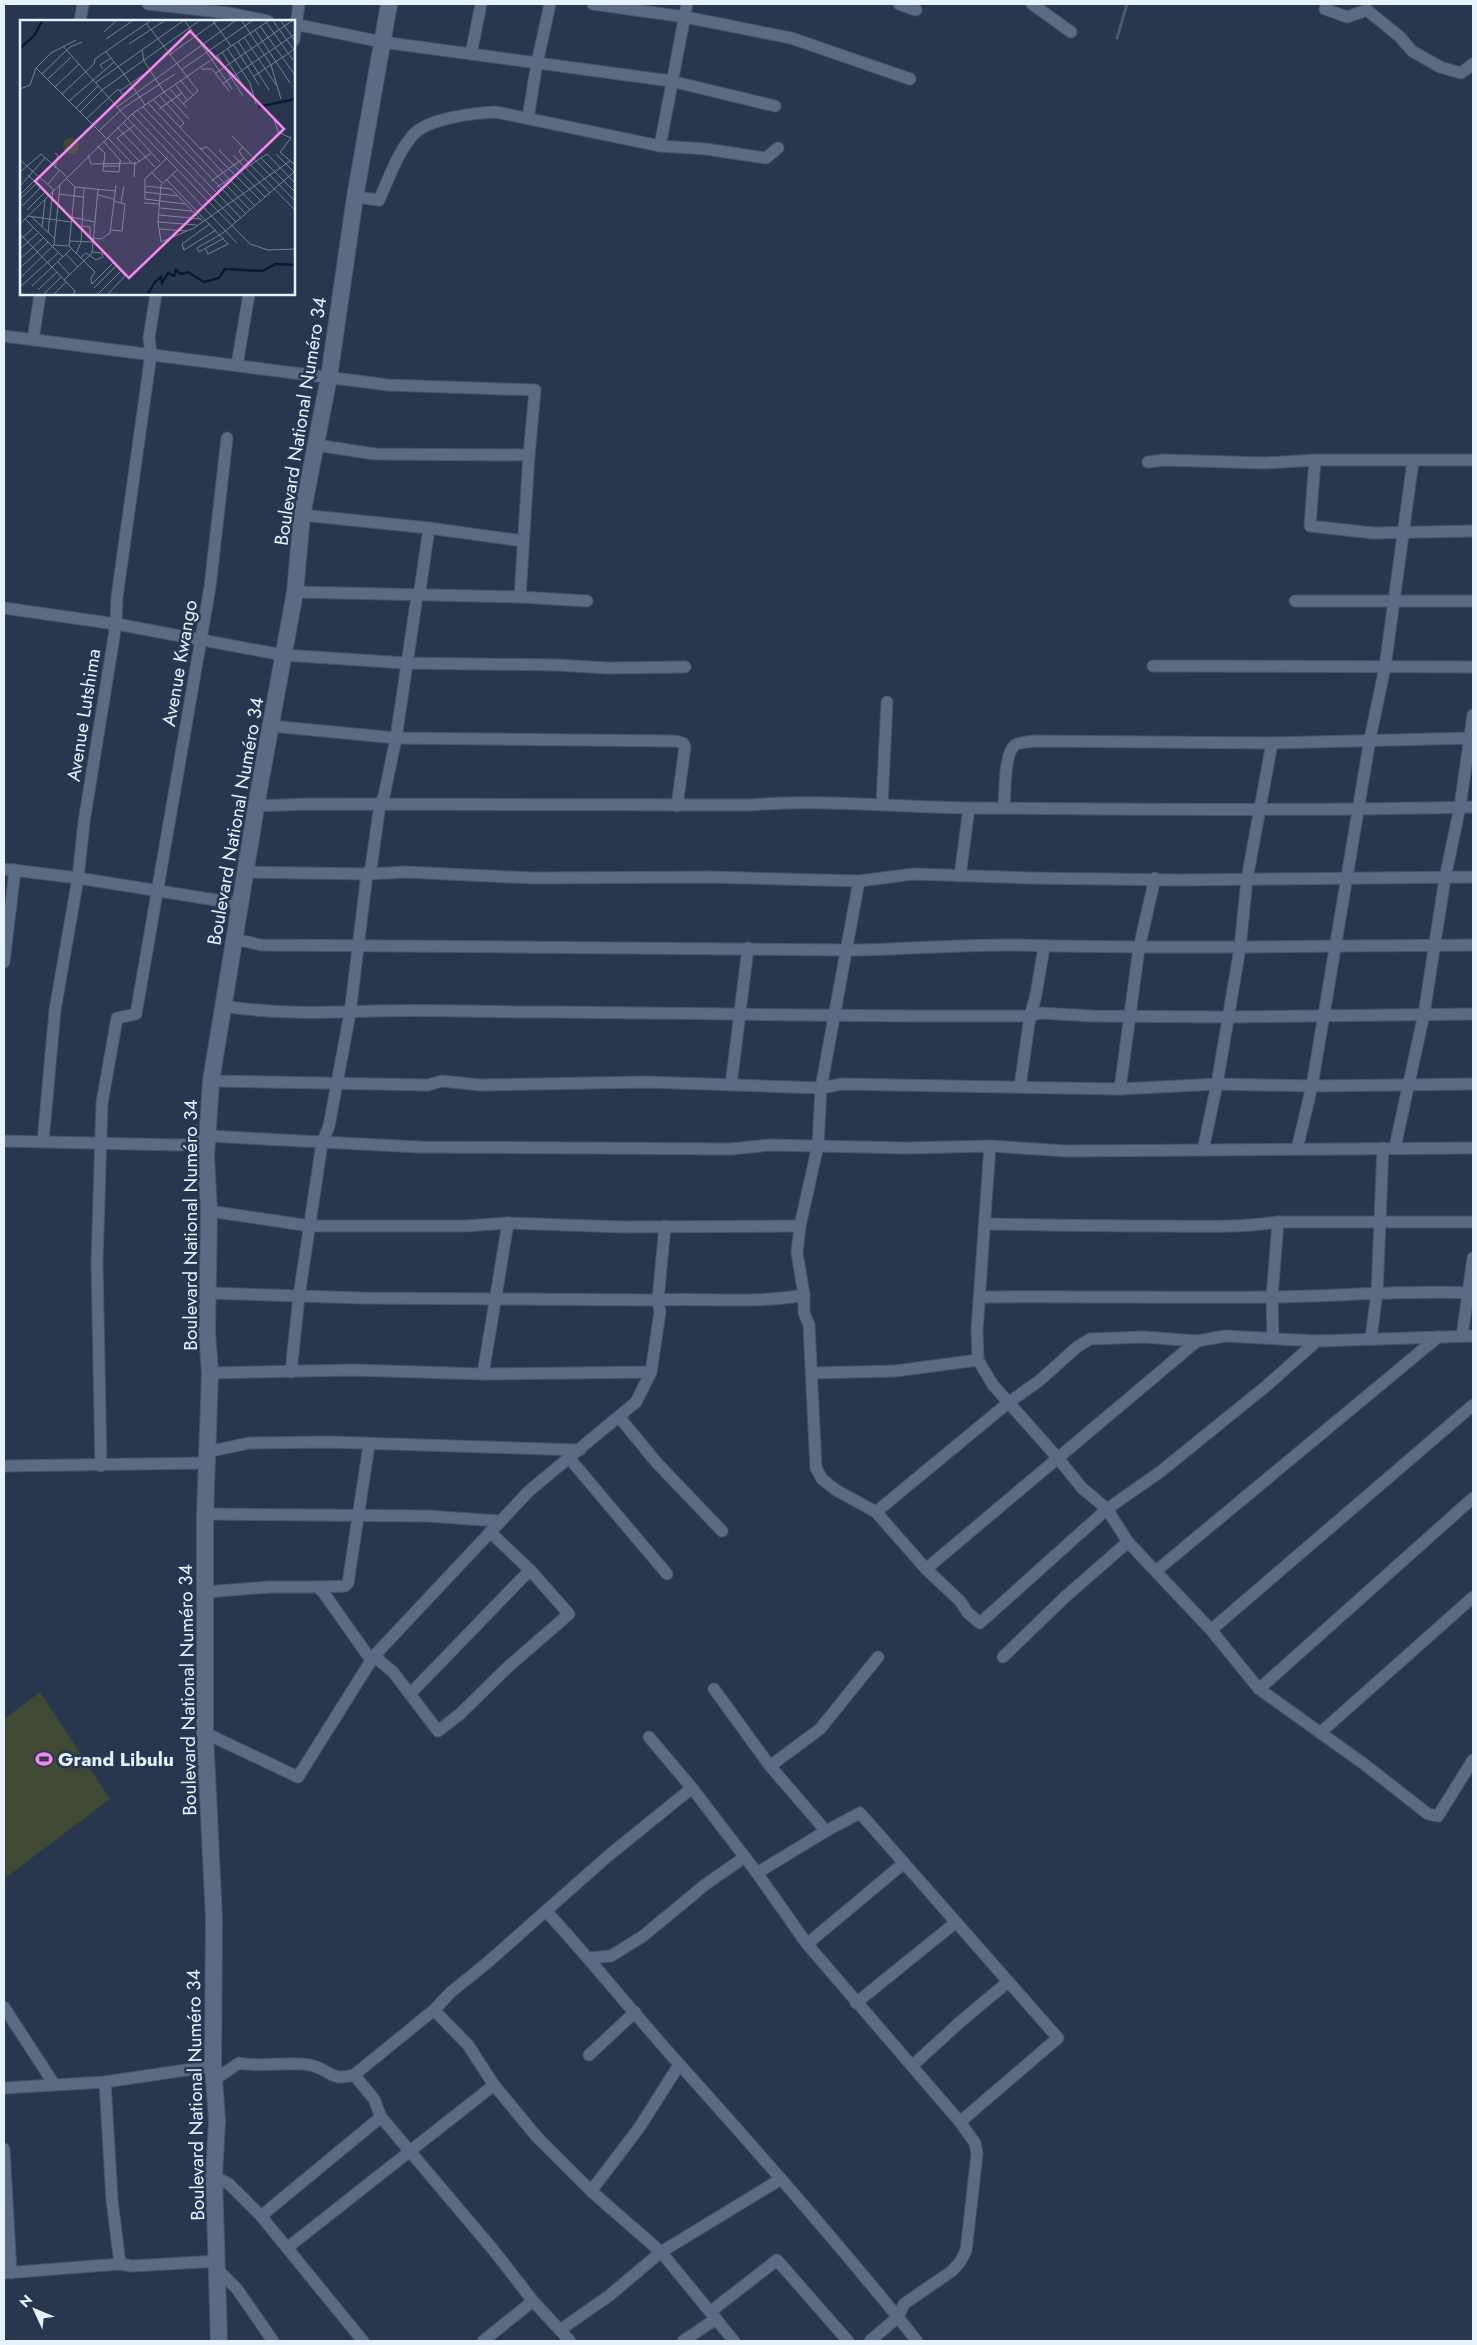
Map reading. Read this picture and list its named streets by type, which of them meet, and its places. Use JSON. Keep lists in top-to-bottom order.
{
  "streets": {
    "main road": ["Boulevard National Numéro 34"],
    "street": ["Avenue Kwango", "Avenue Lutshima"]
  },
  "places": {
    "sports": ["Grand Libulu"]
  },
  "north": "top left"
}
